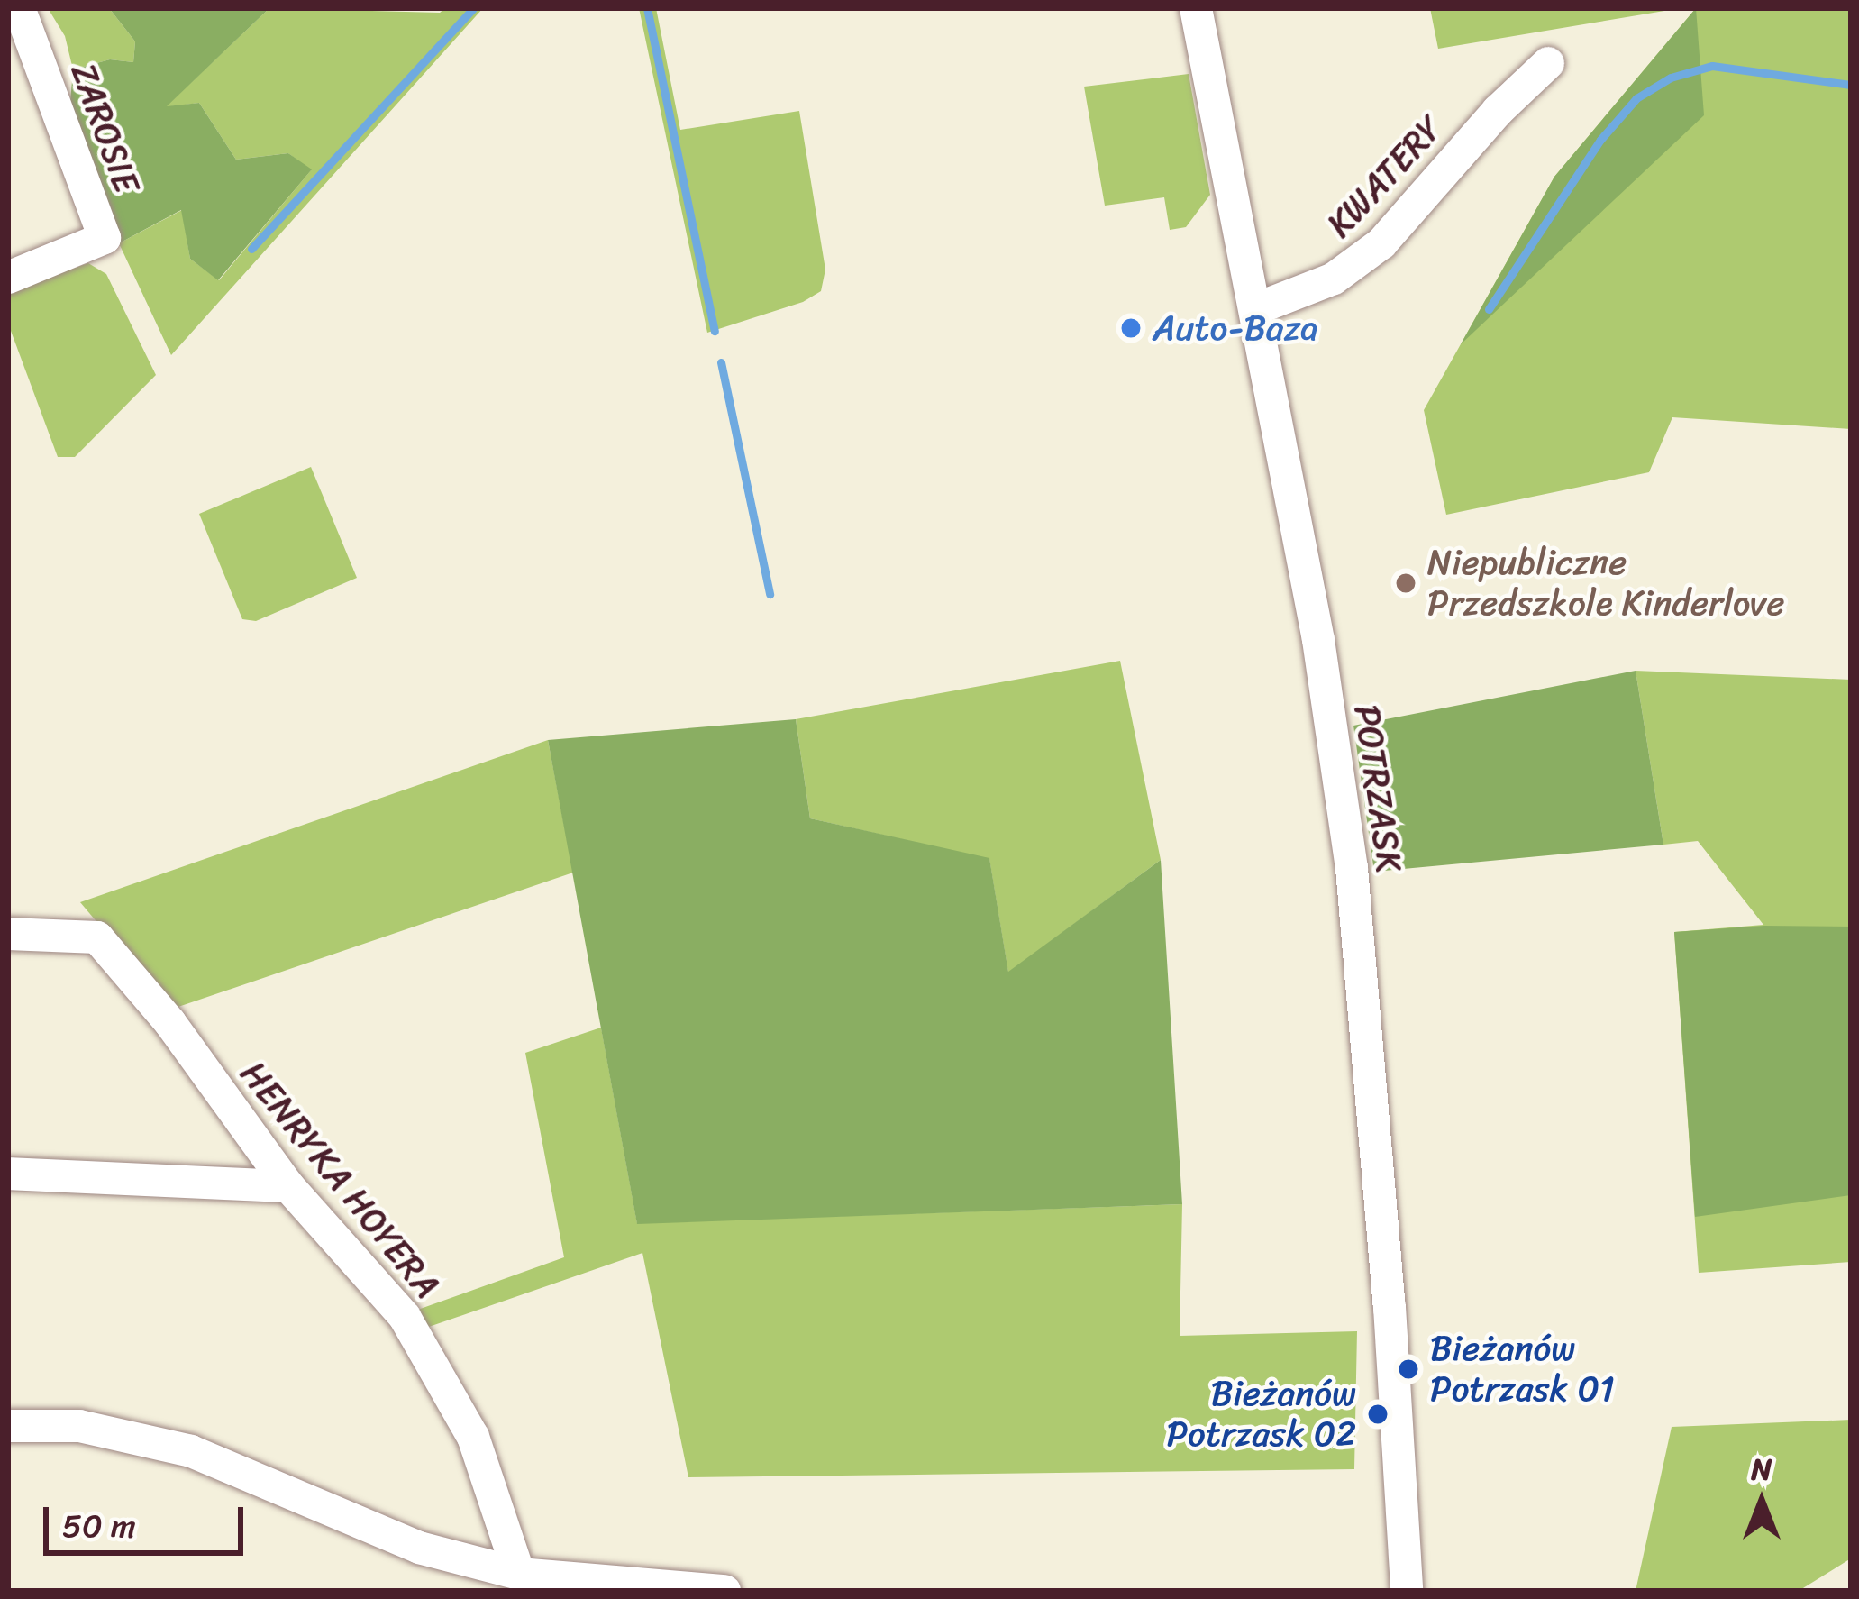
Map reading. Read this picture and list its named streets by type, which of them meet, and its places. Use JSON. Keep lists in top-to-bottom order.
{
  "streets": {
    "street": [
      "ZAROSIE",
      "KWATERY",
      "POTRZASK",
      "HENRYKA HOYERA"
    ]
  },
  "crossings": [
    ["KWATERY", "POTRZASK"]
  ],
  "places": [
    "Auto-Baza",
    "Niepubliczne Przedszkole Kinderlove",
    "Bieżanów Potrzask 01",
    "Bieżanów Potrzask 02"
  ],
  "scale_bar": "50 m",
  "north": "top"
}
